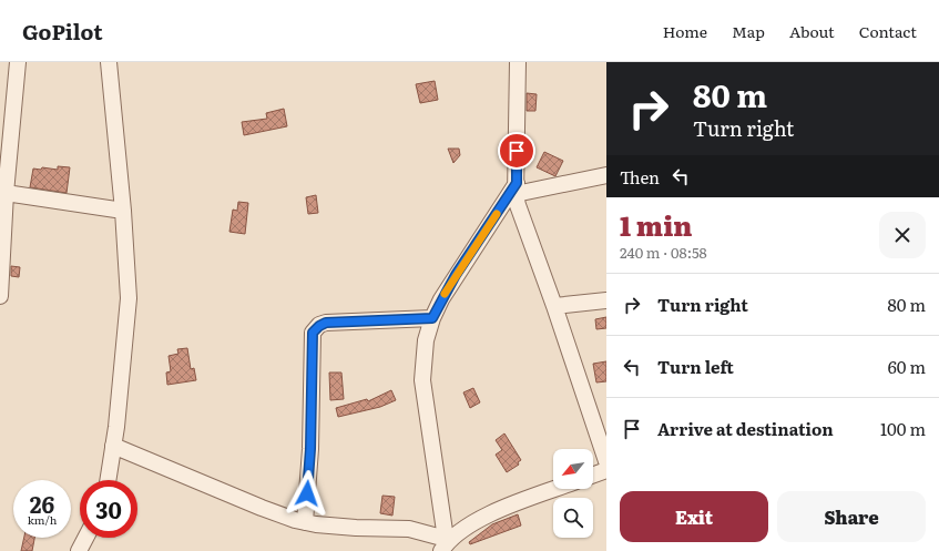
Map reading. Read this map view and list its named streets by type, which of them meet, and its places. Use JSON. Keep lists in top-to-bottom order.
{
  "north": "bottom left",
  "page": {
    "header": "GoPilot",
    "nav": [
      "Home",
      "Map",
      "About",
      "Contact"
    ],
    "turn": ["80 m", "Turn right"],
    "then": "Then",
    "heading": ["1 min", "240 m · 08:58"],
    "list": [
      {
        "name": "Turn right",
        "value": "80 m"
      },
      {
        "name": "Turn left",
        "value": "60 m"
      },
      {
        "name": "Arrive at destination",
        "value": "100 m"
      }
    ],
    "speed": "26 km/h",
    "limit": "30",
    "buttons": ["Exit", "Share"]
  }
}
